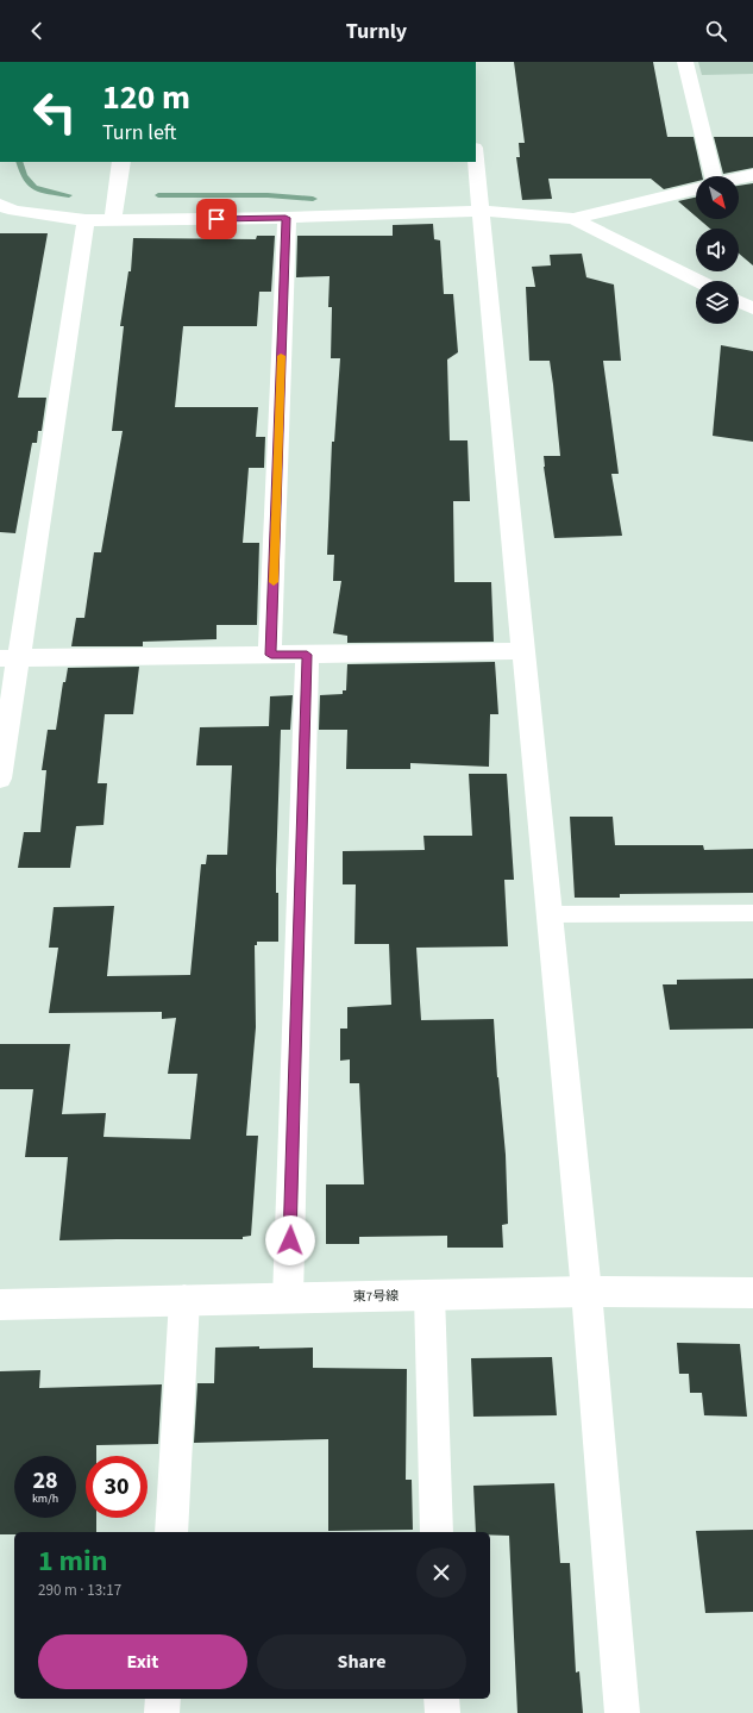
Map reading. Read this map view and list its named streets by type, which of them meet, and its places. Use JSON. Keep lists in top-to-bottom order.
{
  "streets": {
    "street": ["東7号線"]
  },
  "north": "bottom right",
  "page": {
    "header": "Turnly",
    "turn": ["120 m", "Turn left"],
    "speed": "28 km/h",
    "limit": "30",
    "heading": ["1 min", "290 m · 13:17"],
    "buttons": ["Exit", "Share"]
  }
}
